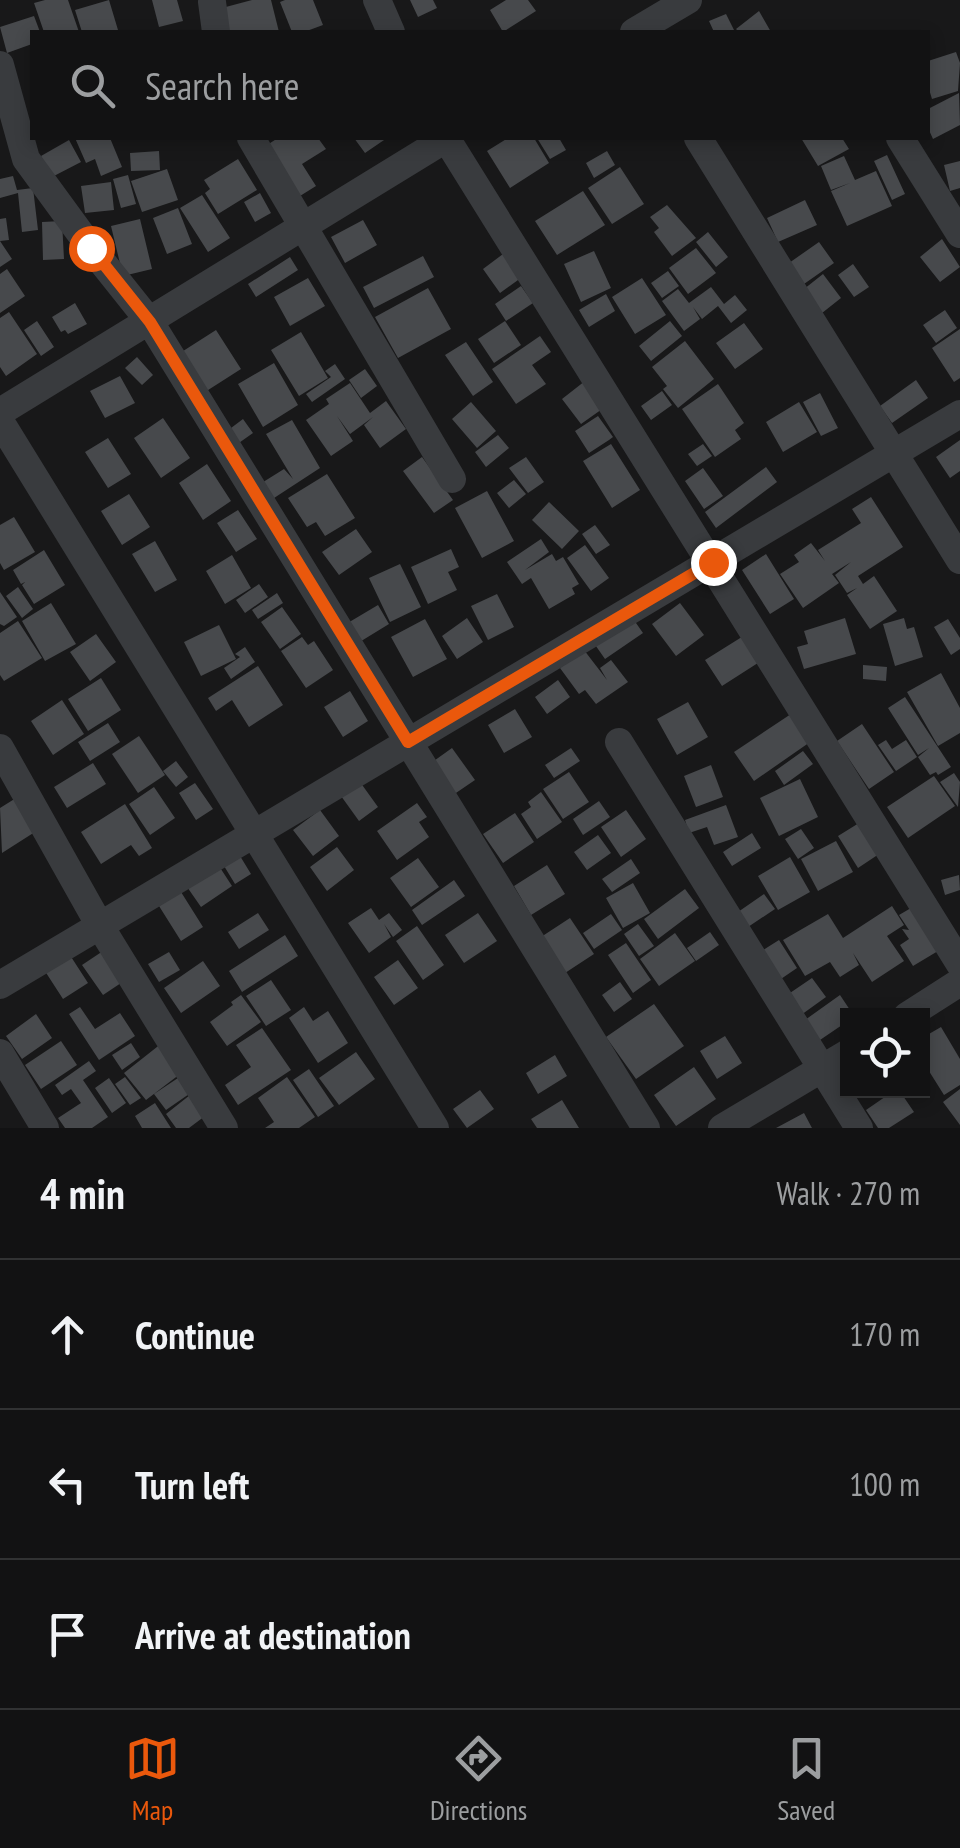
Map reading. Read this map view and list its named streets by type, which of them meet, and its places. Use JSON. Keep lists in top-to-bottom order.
{
  "page": {
    "search": "Search here",
    "heading": ["4 min", "Walk · 270 m"],
    "list": [
      ["Continue", "170 m"],
      ["Turn left", "100 m"],
      "Arrive at destination"
    ],
    "nav": ["Map", "Directions", "Saved"]
  }
}
